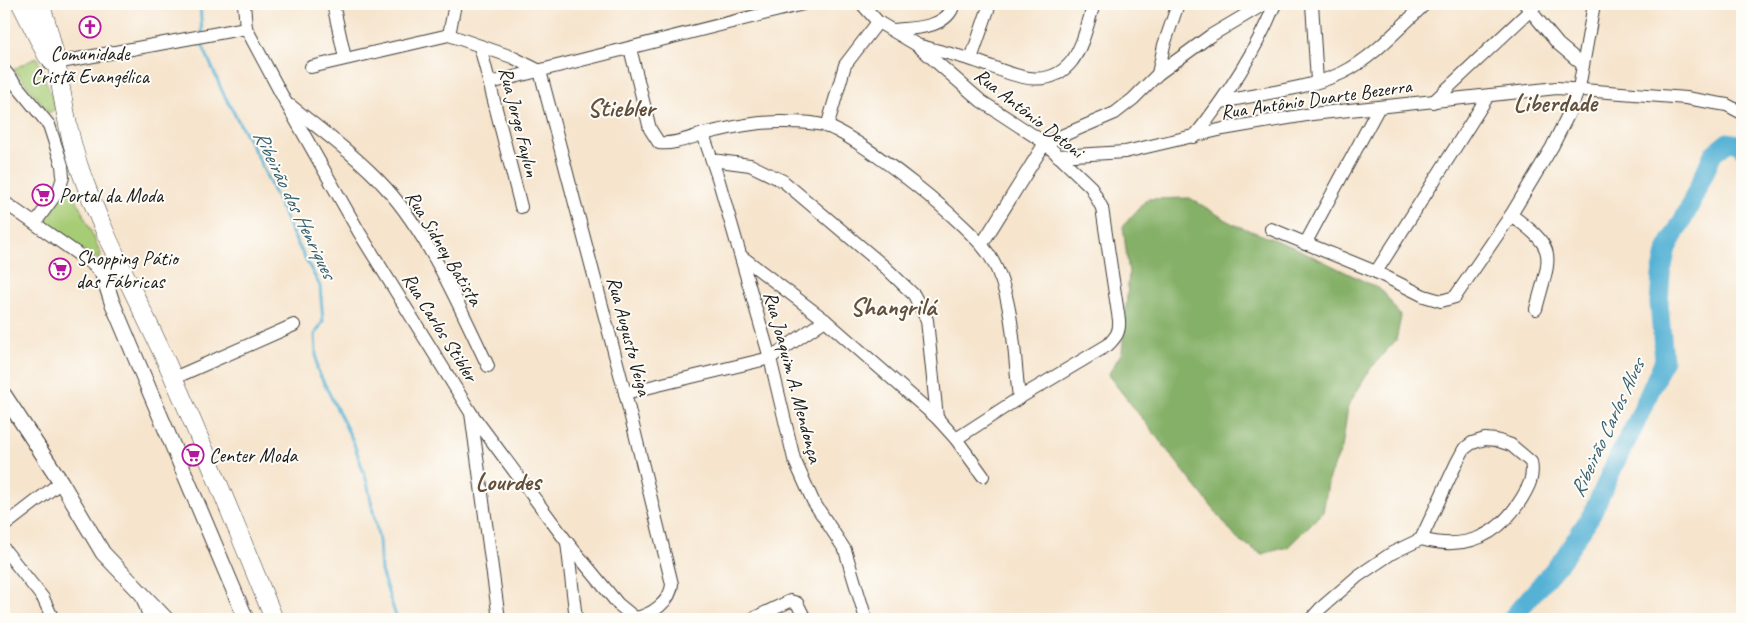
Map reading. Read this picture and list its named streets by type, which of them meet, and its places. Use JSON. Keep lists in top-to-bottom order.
{
  "streets": {
    "street": [
      "Rua Antônio Duarte Bezerra",
      "Rua Antônio Detoni",
      "Rua Jorge Faylun",
      "Rua Sidney Batista",
      "Rua Carlos Stibler",
      "Rua Augusto Veiga",
      "Rua Joaquim A. Mendonça"
    ]
  },
  "crossings": [
    ["Rua Antônio Duarte Bezerra", "Rua Antônio Detoni"],
    ["Rua Sidney Batista", "Rua Carlos Stibler"]
  ],
  "districts": [
    "Liberdade",
    "Stiebler",
    "Shangrilá",
    "Lourdes"
  ],
  "water": ["Ribeirão dos Henriques", "Ribeirão Carlos Alves"],
  "places": {
    "church": ["Comunidade Cristã Evangélica"],
    "supermarket": ["Portal da Moda", "Shopping Pátio das Fábricas", "Center Moda"]
  }
}
